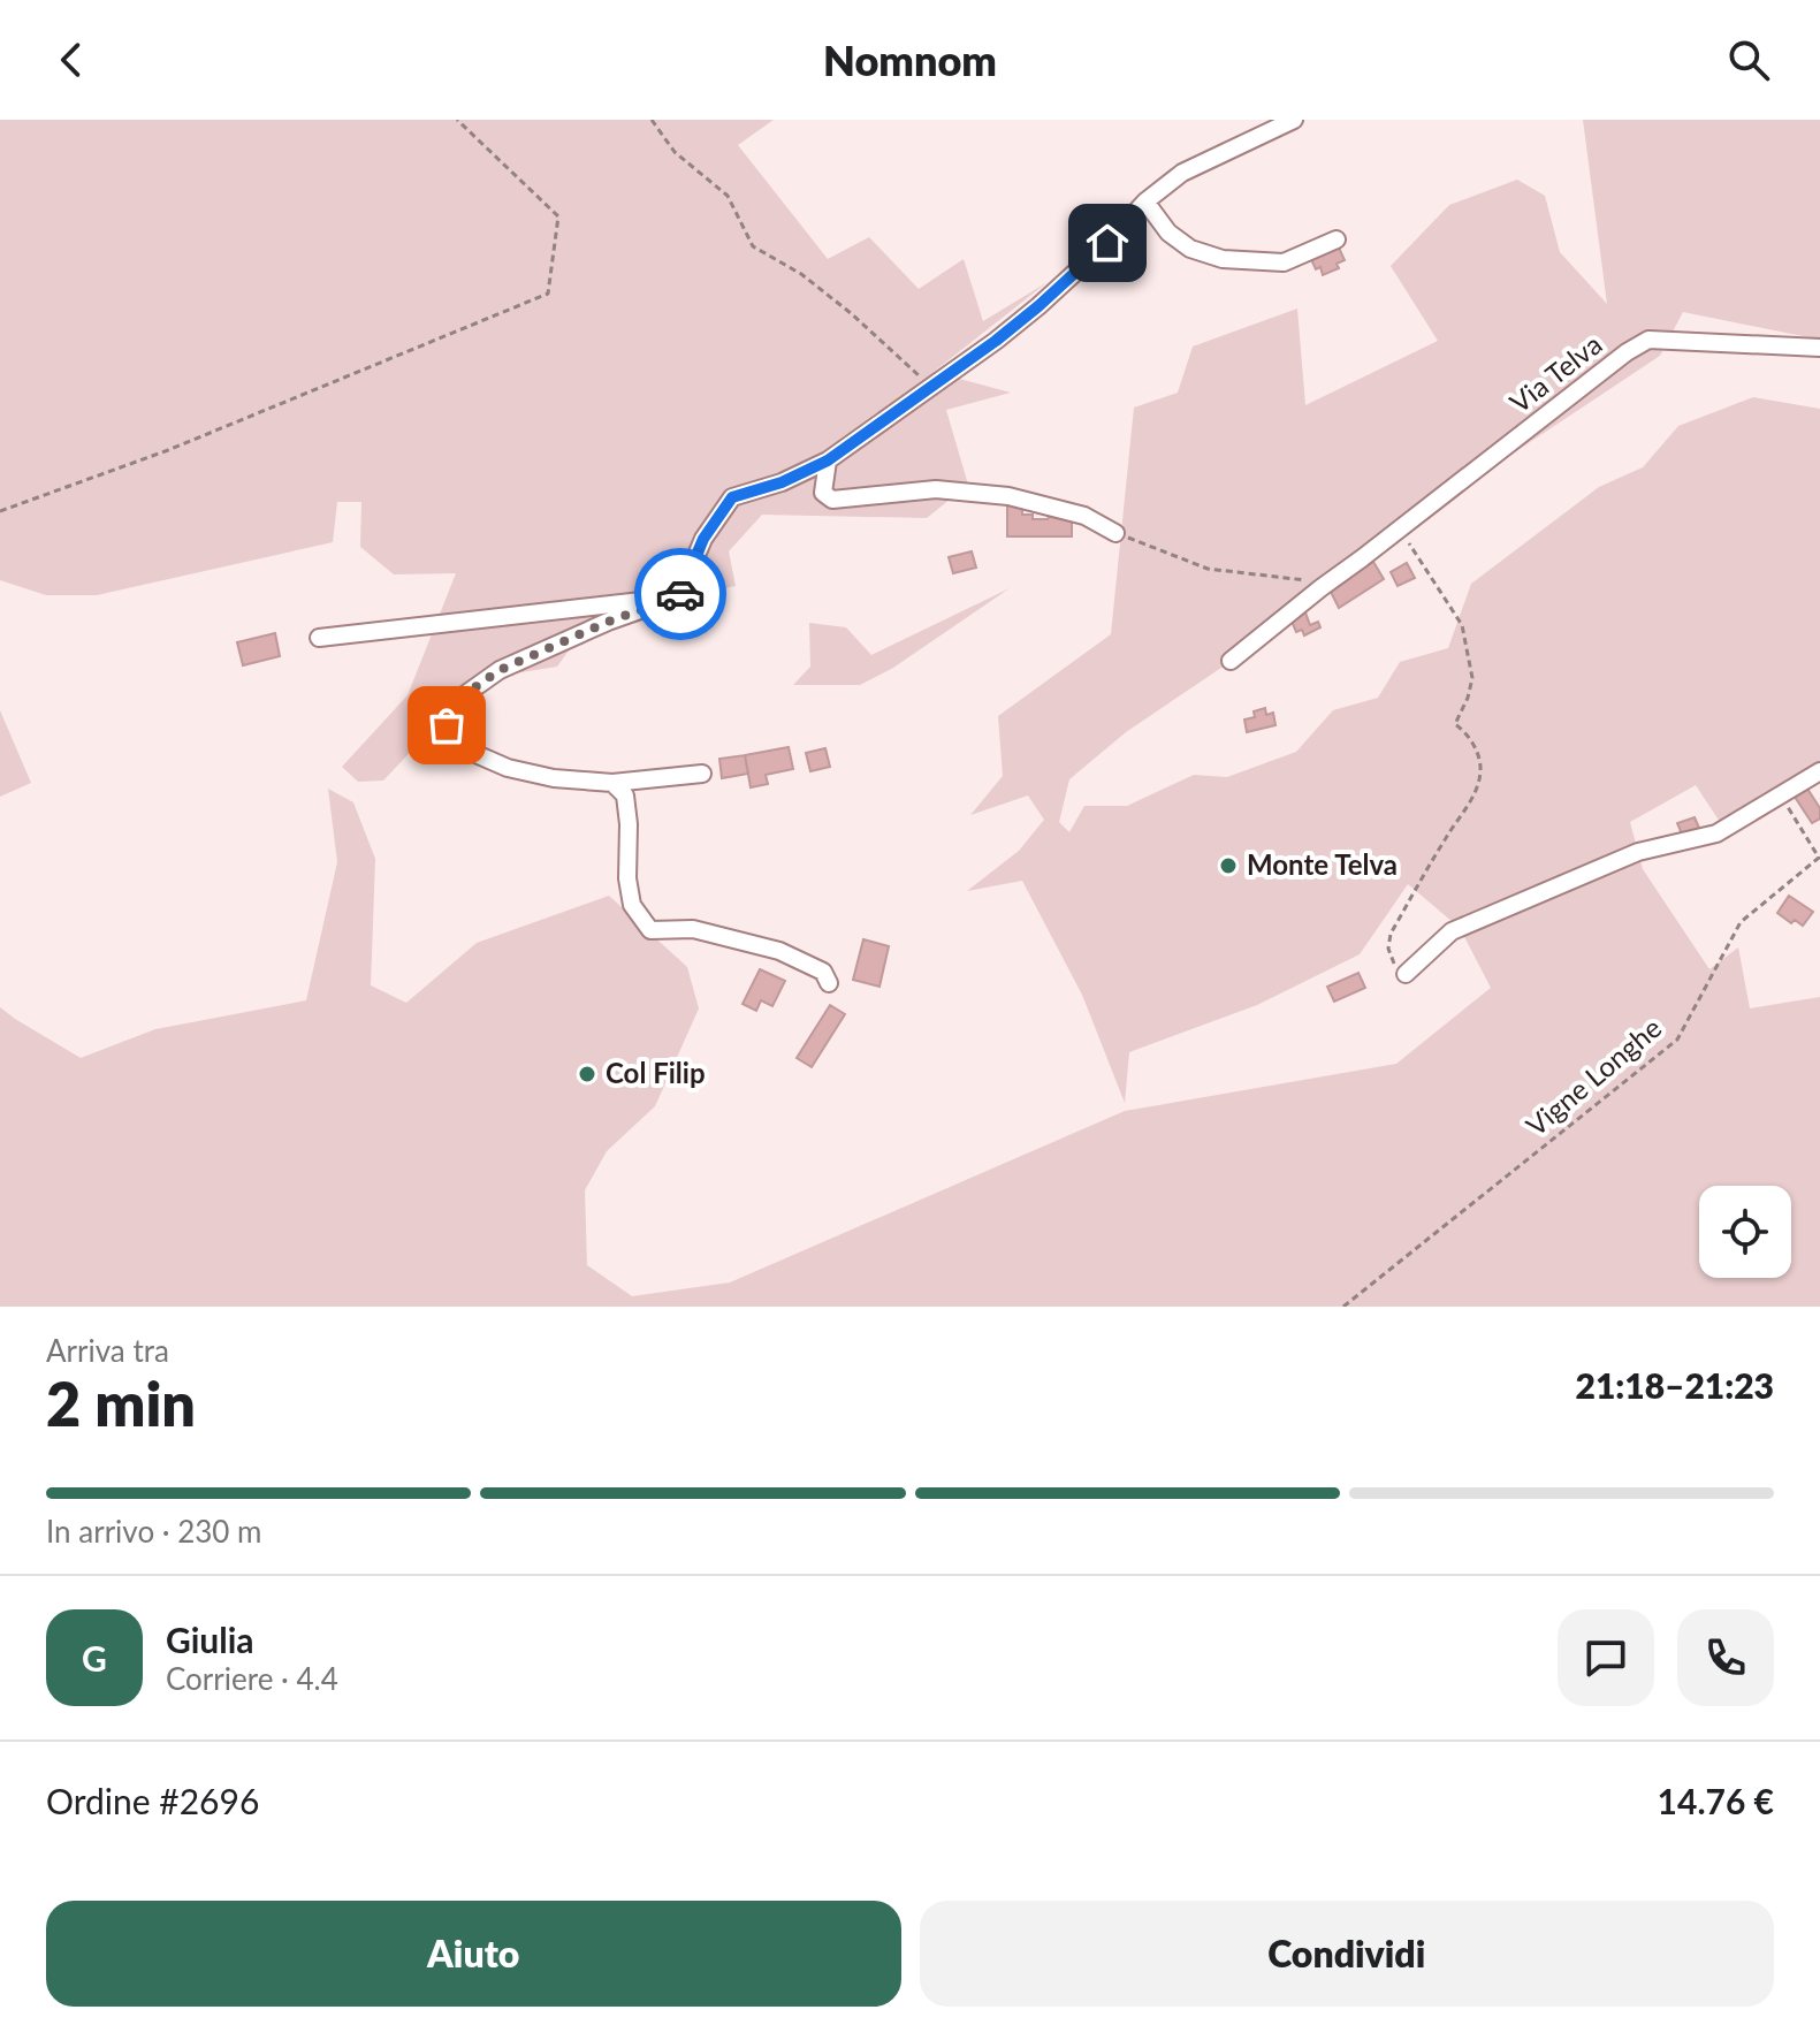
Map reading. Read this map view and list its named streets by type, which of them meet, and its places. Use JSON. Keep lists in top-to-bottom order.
{
  "streets": {
    "street": ["Via Telva"],
    "path": ["Vigne Longhe"]
  },
  "places": ["Monte Telva", "Col Filip"],
  "page": {
    "header": "Nomnom",
    "heading": ["2 min", "Arriva tra", "21:18–21:23"],
    "panel": [
      "Giulia",
      "Corriere · 4.4",
      "Ordine #2696",
      "14.76 €"
    ],
    "bar": "In arrivo · 230 m",
    "round": "G",
    "buttons": ["Aiuto", "Condividi"]
  }
}
